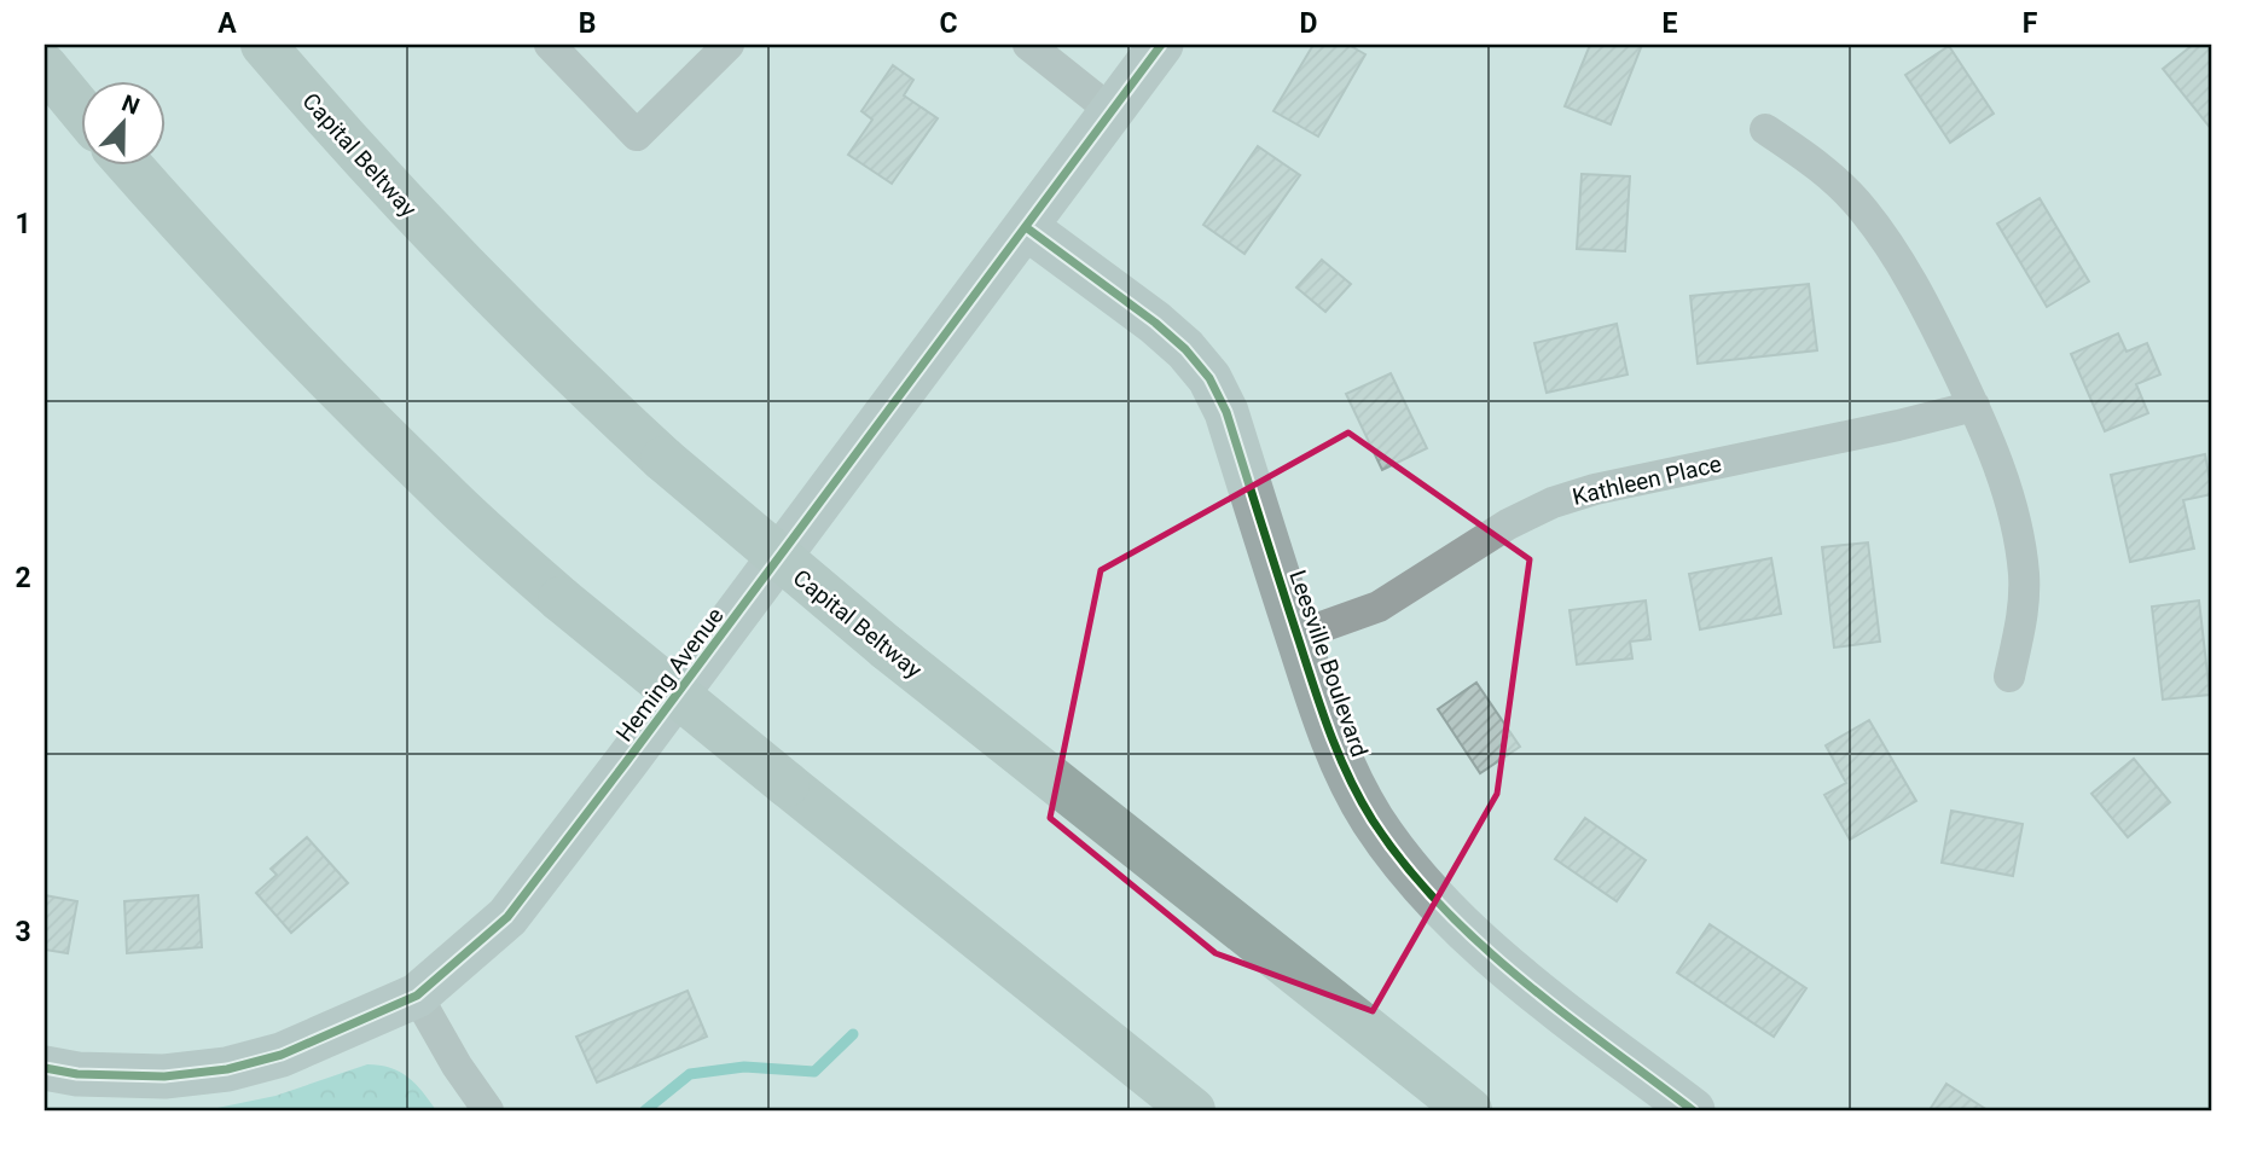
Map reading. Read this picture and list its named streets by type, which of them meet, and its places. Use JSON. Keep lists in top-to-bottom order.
{
  "streets": {
    "highway": ["Capital Beltway"],
    "street": ["Kathleen Place", "Leesville Boulevard", "Heming Avenue"]
  },
  "crossings": [
    ["Kathleen Place", "Leesville Boulevard"],
    ["Leesville Boulevard", "Heming Avenue"]
  ],
  "north": "top",
  "grid": {
    "columns": [
      "A",
      "B",
      "C",
      "D",
      "E",
      "F"
    ],
    "rows": ["1", "2", "3"]
  }
}
